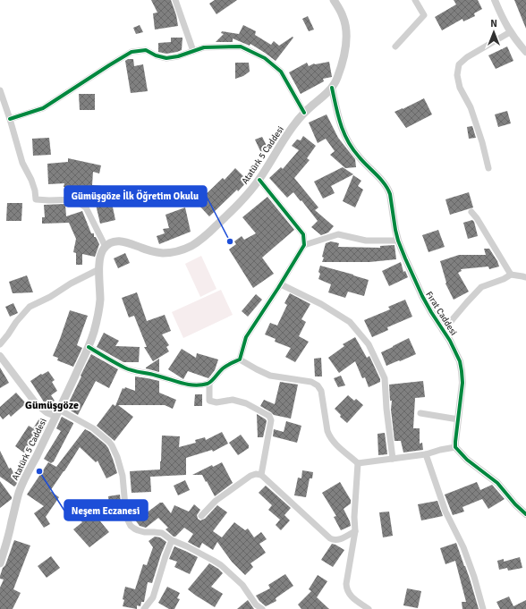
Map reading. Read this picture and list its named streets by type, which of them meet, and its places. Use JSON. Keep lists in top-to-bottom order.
{
  "streets": {
    "main road": ["Atatürk 5 Caddesi"],
    "street": ["Fırat Caddesi"]
  },
  "crossings": [
    ["Atatürk 5 Caddesi", "Fırat Caddesi"]
  ],
  "districts": ["Gümüşgöze"],
  "places": ["Gümüşgöze İlk Öğretim Okulu", "Neşem Eczanesi"],
  "north": "top"
}
